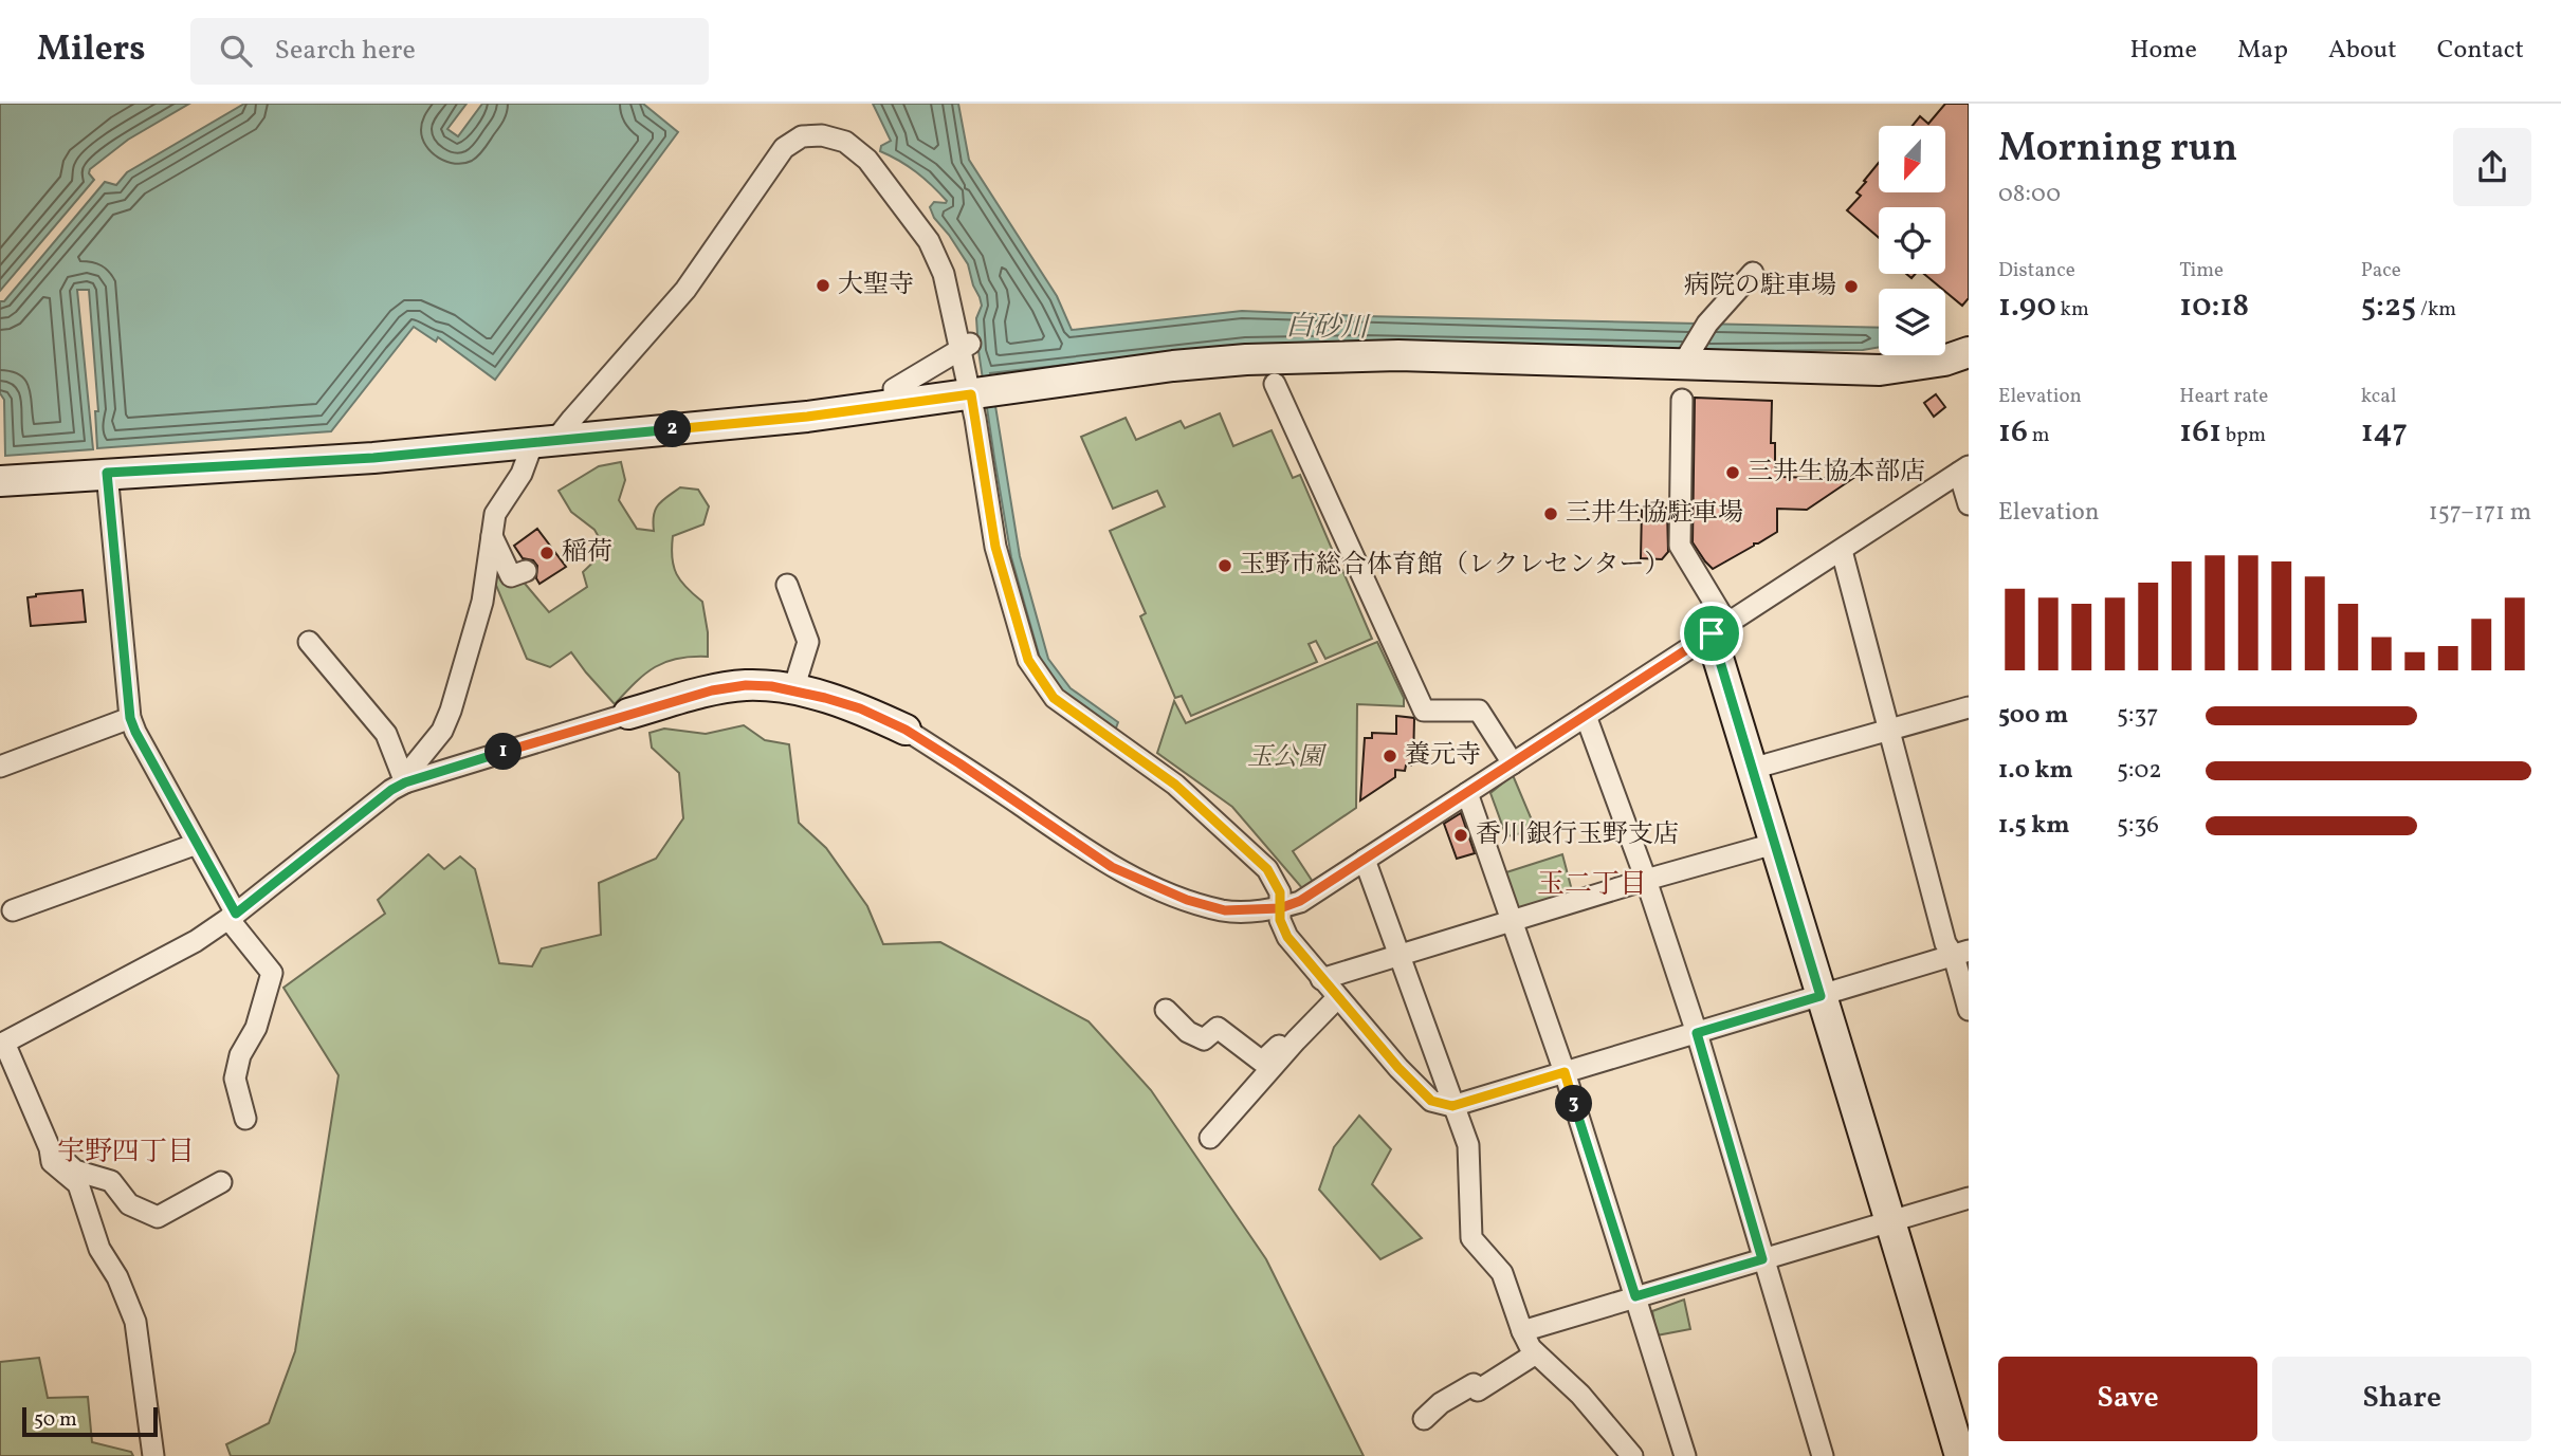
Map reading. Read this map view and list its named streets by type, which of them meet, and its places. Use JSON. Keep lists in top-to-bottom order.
{
  "districts": ["玉二丁目", "宇野四丁目"],
  "water": ["白砂川"],
  "parks": ["玉公園"],
  "places": [
    "大聖寺",
    "病院の駐車場",
    "三井生協本部店",
    "三井生協駐車場",
    "稲荷",
    "玉野市総合体育館（レクレセンター）",
    "養元寺",
    "香川銀行玉野支店"
  ],
  "scale_bar": "50 m",
  "north": "bottom",
  "page": {
    "header": "Milers",
    "search": "Search here",
    "nav": [
      "Home",
      "Map",
      "About",
      "Contact"
    ],
    "heading": ["Morning run", "08:00"],
    "stats": [
      ["Distance", "1.90 km"],
      ["Time", "10:18"],
      ["Pace", "5:25 /km"],
      ["Elevation", "16 m"],
      ["Heart rate", "161 bpm"],
      ["kcal", "147"]
    ],
    "pins": ["2", "1", "3"],
    "chart": ["Elevation", "157–171 m"],
    "list": [
      {
        "name": "500 m",
        "note": "5:37"
      },
      {
        "name": "1.0 km",
        "note": "5:02"
      },
      {
        "name": "1.5 km",
        "note": "5:36"
      }
    ],
    "buttons": ["Save", "Share"],
    "scale": "50 m"
  }
}
